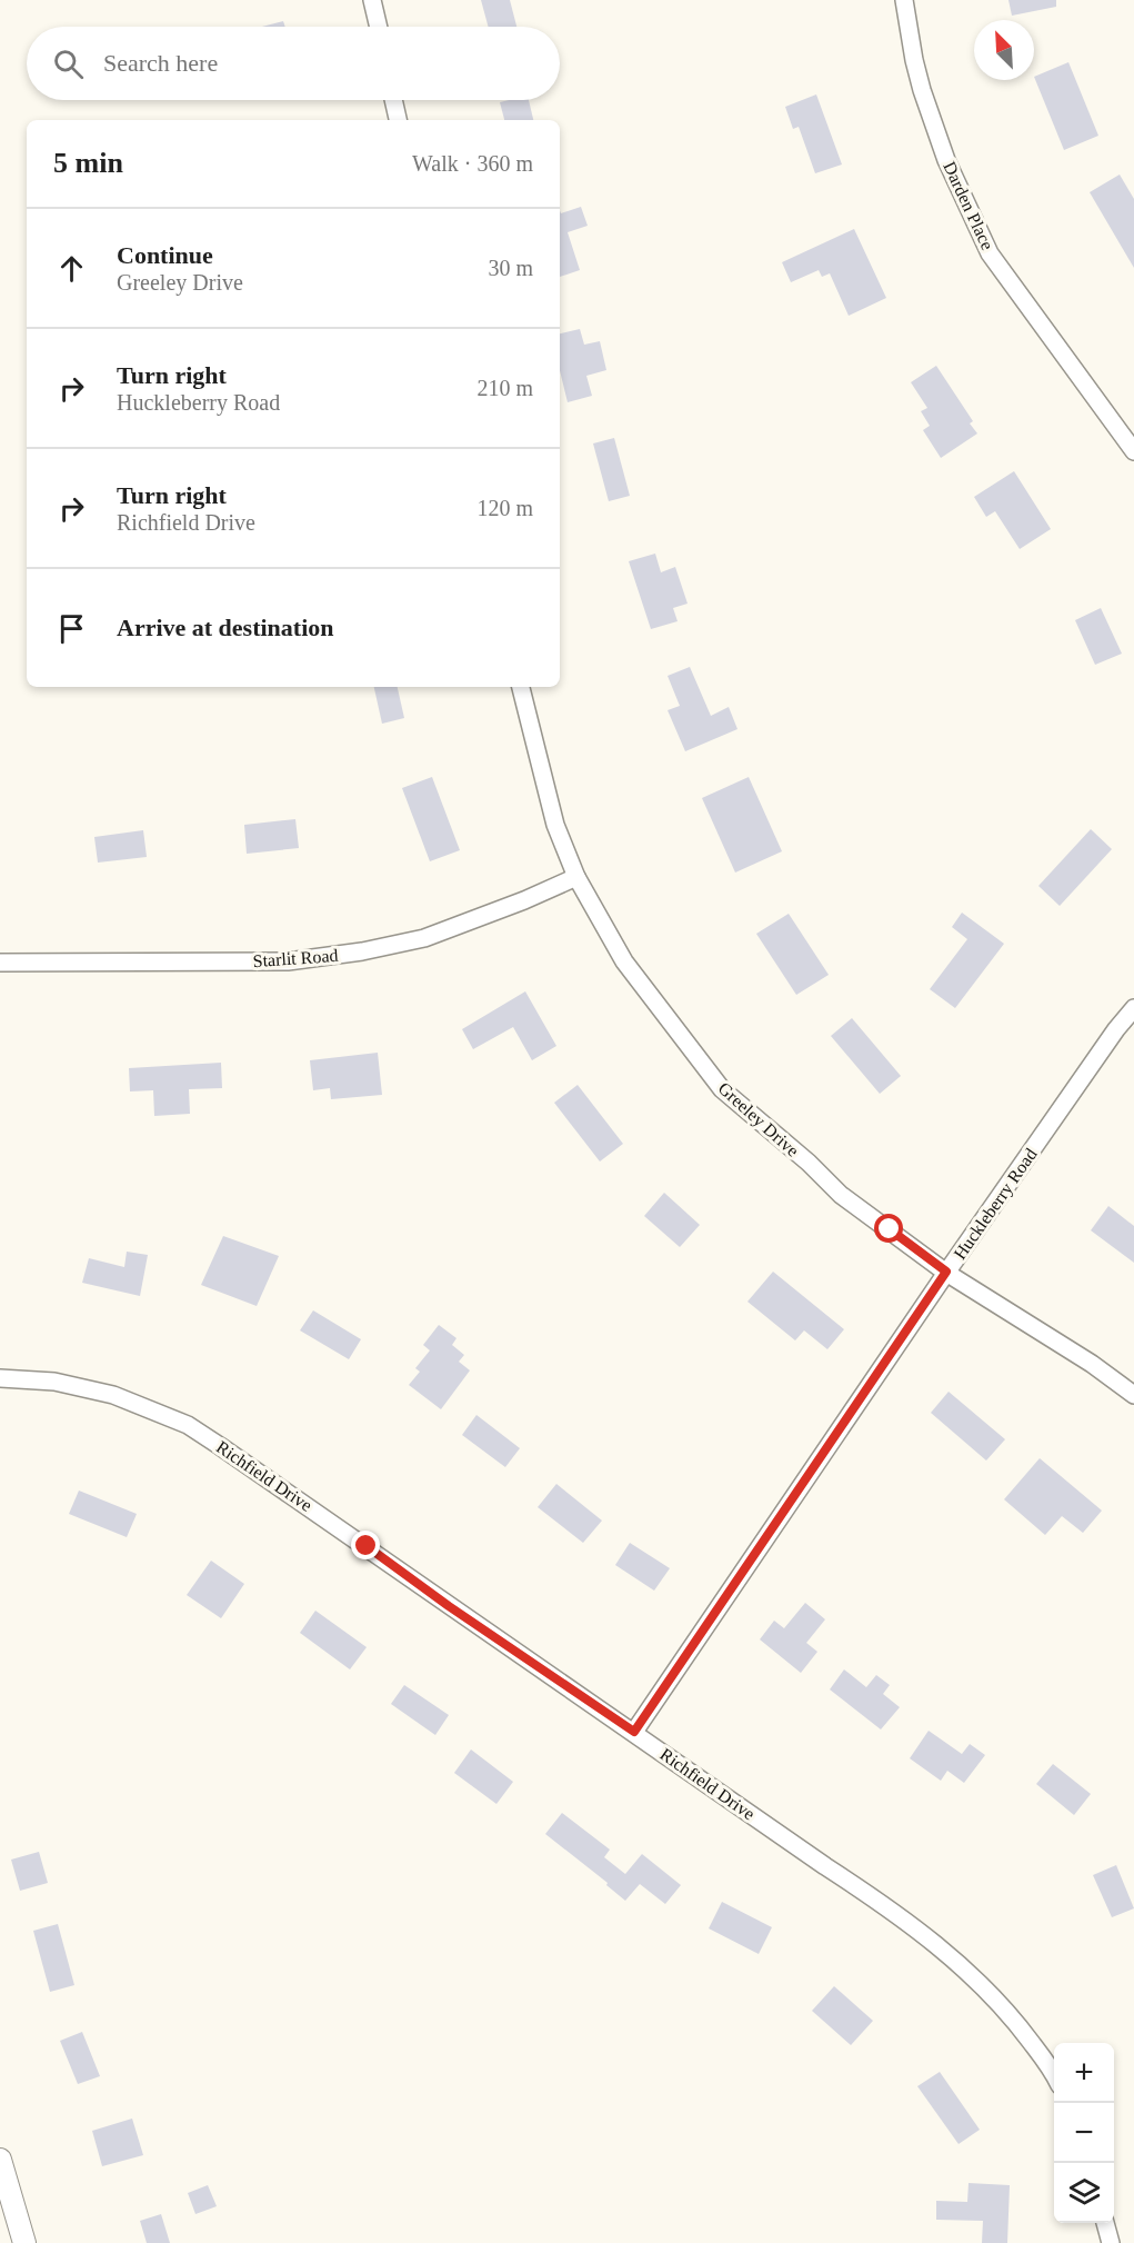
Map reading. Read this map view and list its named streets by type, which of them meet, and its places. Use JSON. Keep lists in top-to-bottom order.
{
  "streets": {
    "street": [
      "Darden Place",
      "Starlit Road",
      "Greeley Drive",
      "Huckleberry Road",
      "Richfield Drive"
    ]
  },
  "crossings": [
    ["Starlit Road", "Greeley Drive"],
    ["Greeley Drive", "Huckleberry Road"],
    ["Huckleberry Road", "Richfield Drive"]
  ],
  "north": "top left",
  "page": {
    "search": "Search here",
    "heading": ["5 min", "Walk · 360 m"],
    "list": [
      ["Continue", "Greeley Drive", "30 m"],
      ["Turn right", "Huckleberry Road", "210 m"],
      ["Turn right", "Richfield Drive", "120 m"],
      "Arrive at destination"
    ],
    "map_buttons": ["+", "−"]
  }
}
